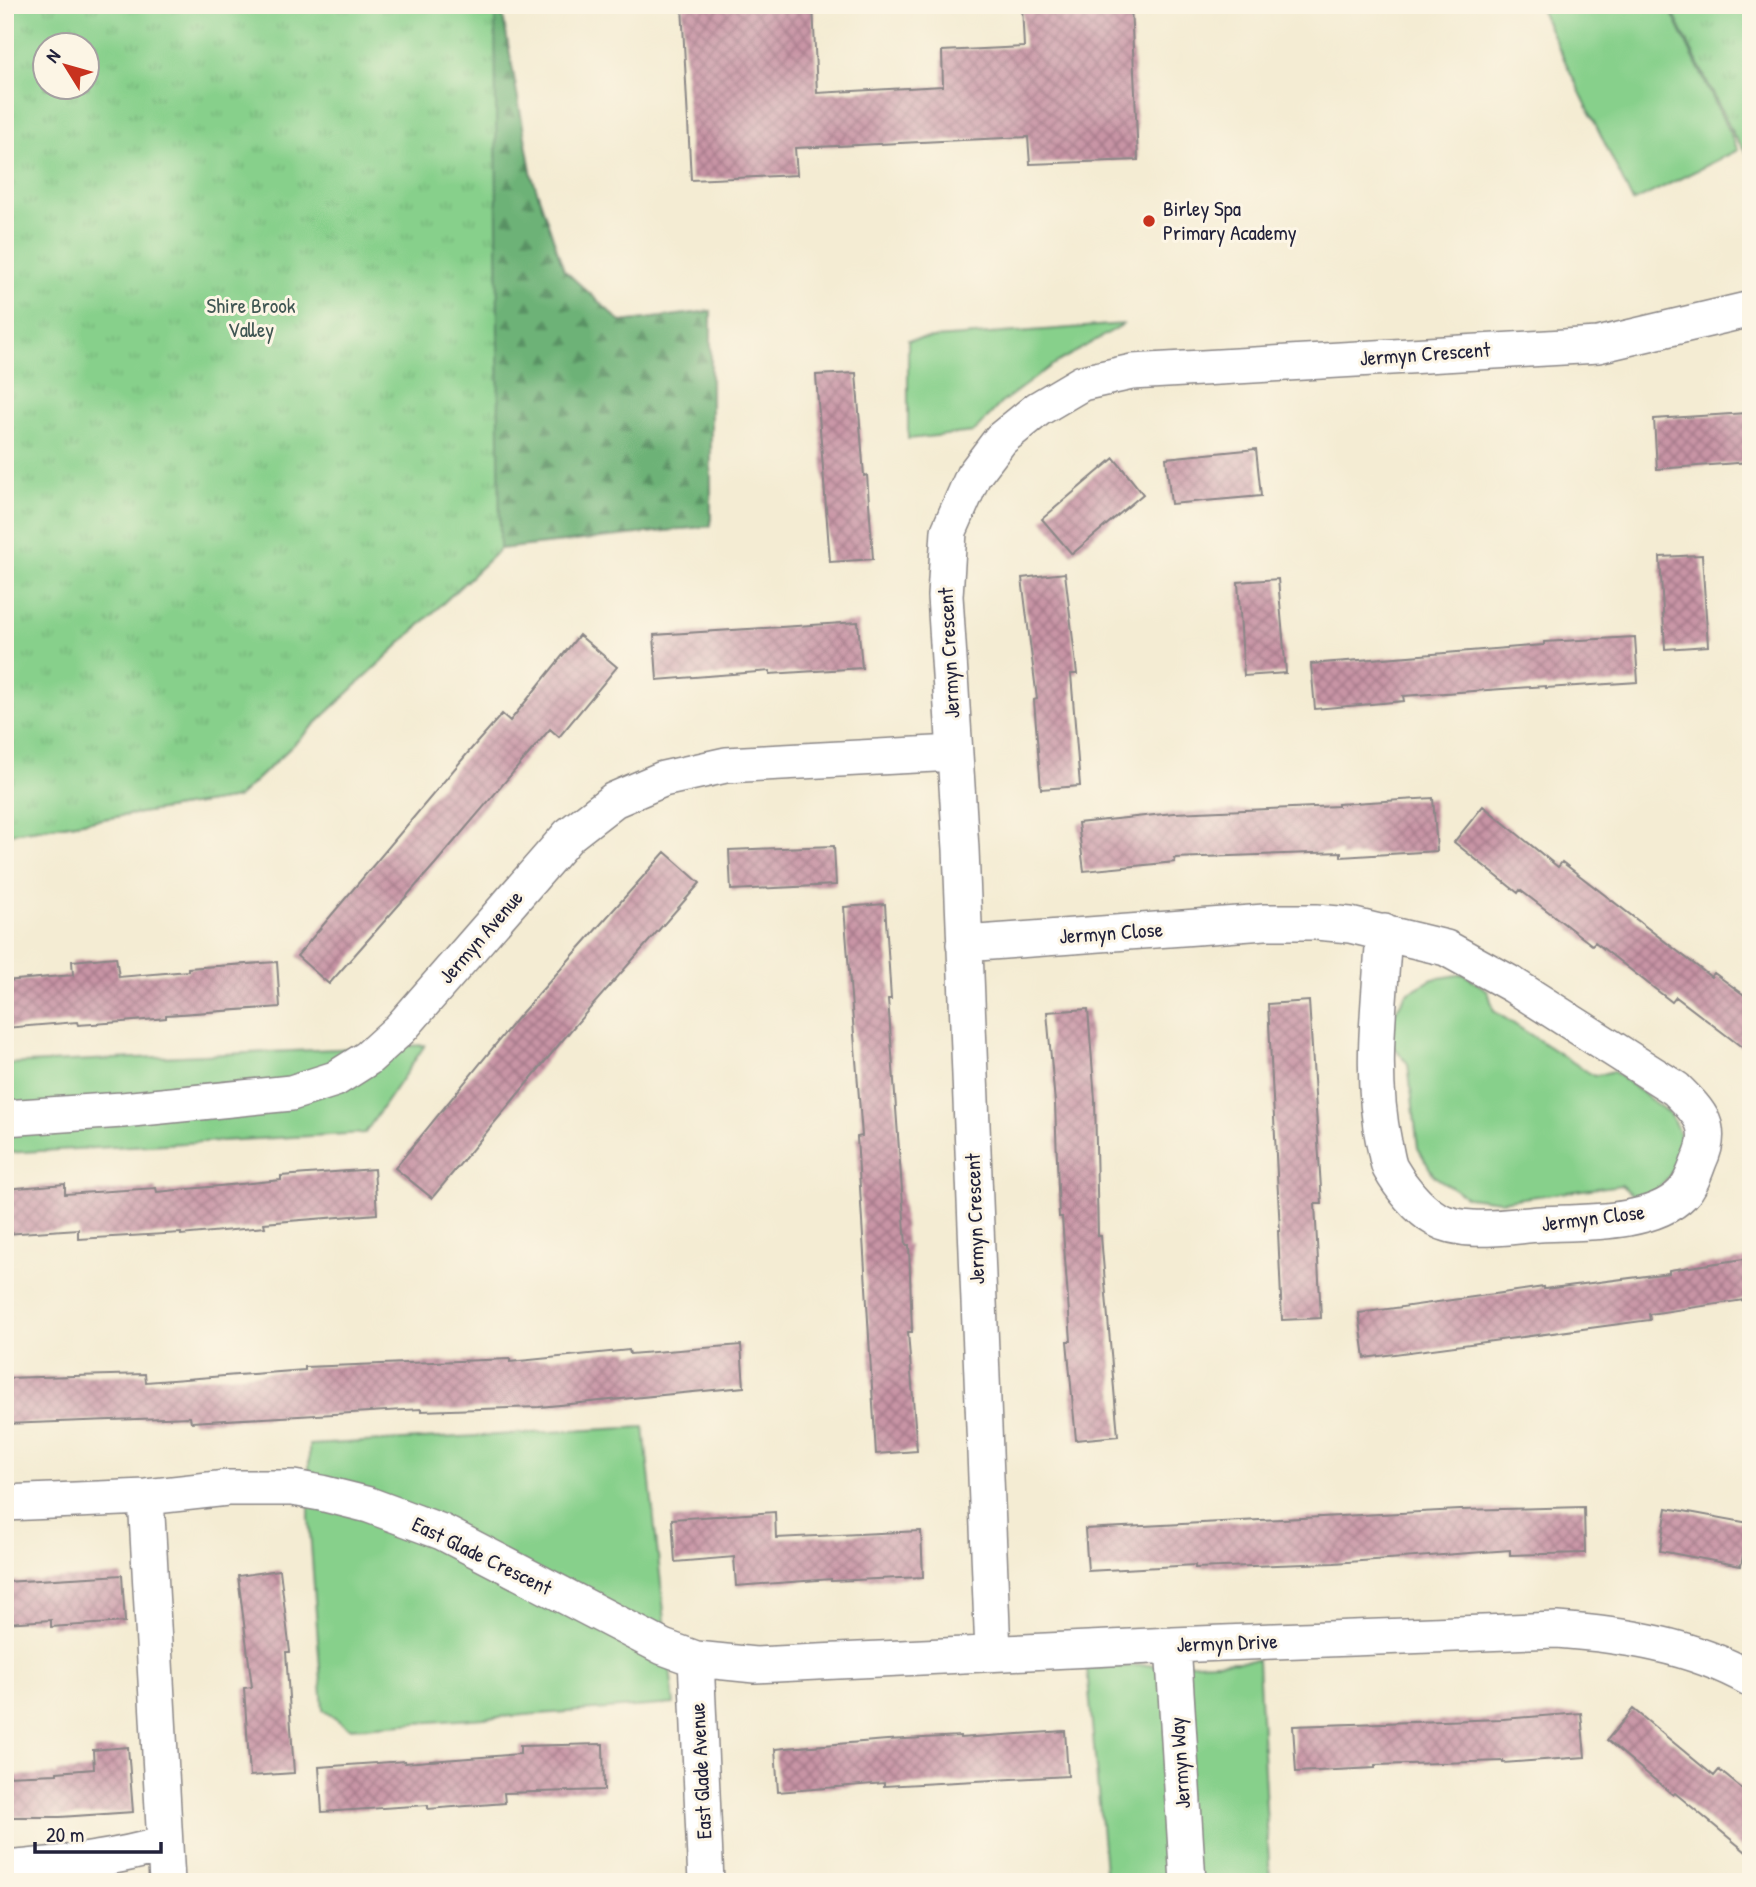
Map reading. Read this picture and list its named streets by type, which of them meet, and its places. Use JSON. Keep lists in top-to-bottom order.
{
  "streets": {
    "street": [
      "Jermyn Crescent",
      "Jermyn Close",
      "Jermyn Avenue",
      "East Glade Crescent",
      "Jermyn Drive",
      "Jermyn Way",
      "East Glade Avenue"
    ]
  },
  "crossings": [
    ["Jermyn Crescent", "Jermyn Close"],
    ["Jermyn Crescent", "Jermyn Avenue"],
    ["Jermyn Crescent", "Jermyn Drive"],
    ["East Glade Crescent", "Jermyn Drive"],
    ["East Glade Crescent", "East Glade Avenue"],
    ["Jermyn Drive", "Jermyn Way"],
    ["Jermyn Drive", "East Glade Avenue"]
  ],
  "parks": ["Shire Brook Valley"],
  "places": ["Birley Spa Primary Academy"],
  "scale_bar": "20 m",
  "north": "top left"
}
